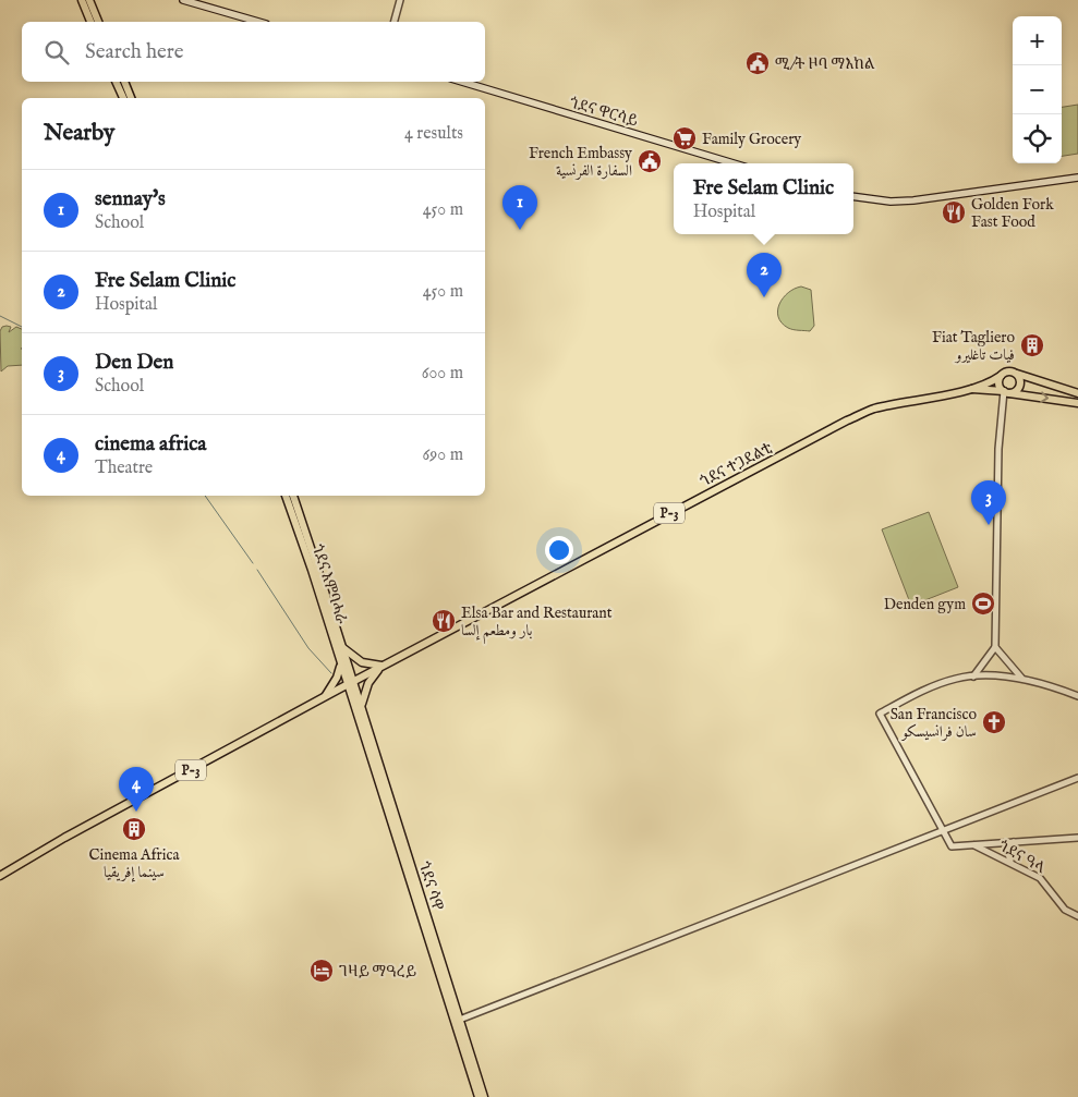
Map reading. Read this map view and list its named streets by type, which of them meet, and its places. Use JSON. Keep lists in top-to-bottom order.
{
  "streets": {
    "main road": [
      "ጎደና ዋርሳይ",
      "ጎደና ተጋደልቲ",
      "P-3",
      "ጎደና እምባሓራ",
      "ጎደና ሳዋ"
    ],
    "street": ["ጎደና ዓላ"]
  },
  "crossings": [
    ["ጎደና ተጋደልቲ", "P-3"],
    ["P-3", "ጎደና እምባሓራ"],
    ["P-3", "ጎደና ሳዋ"],
    ["ጎደና እምባሓራ", "ጎደና ሳዋ"]
  ],
  "places": {
    "public building": ["ሚ/ት ዞባ ማእከል", "French Embassy السفارة الفرنسية"],
    "supermarket": ["Family Grocery"],
    "restaurant": ["Golden Fork Fast Food", "Elsa Bar and Restaurant بار ومطعم إلسا"],
    "building": ["Fiat Tagliero فيات تاغليرو", "Cinema Africa سينما إفريقيا"],
    "sports": ["Denden gym"],
    "church": ["San Francisco سان فرانسيسكو"],
    "hotel": ["ገዛይ ማዓረይ"]
  },
  "page": {
    "map_buttons": ["+", "−"],
    "search": "Search here",
    "heading": ["Nearby", "4 results"],
    "popup": ["Fre Selam Clinic", "Hospital"],
    "list": [
      {
        "mark": "1",
        "name": "sennay's",
        "note": "School",
        "value": "450 m"
      },
      {
        "mark": "2",
        "name": "Fre Selam Clinic",
        "note": "Hospital",
        "value": "450 m"
      },
      {
        "mark": "3",
        "name": "Den Den",
        "note": "School",
        "value": "600 m"
      },
      {
        "mark": "4",
        "name": "cinema africa",
        "note": "Theatre",
        "value": "690 m"
      }
    ],
    "pins": [
      "1",
      "2",
      "3",
      "4"
    ]
  }
}
